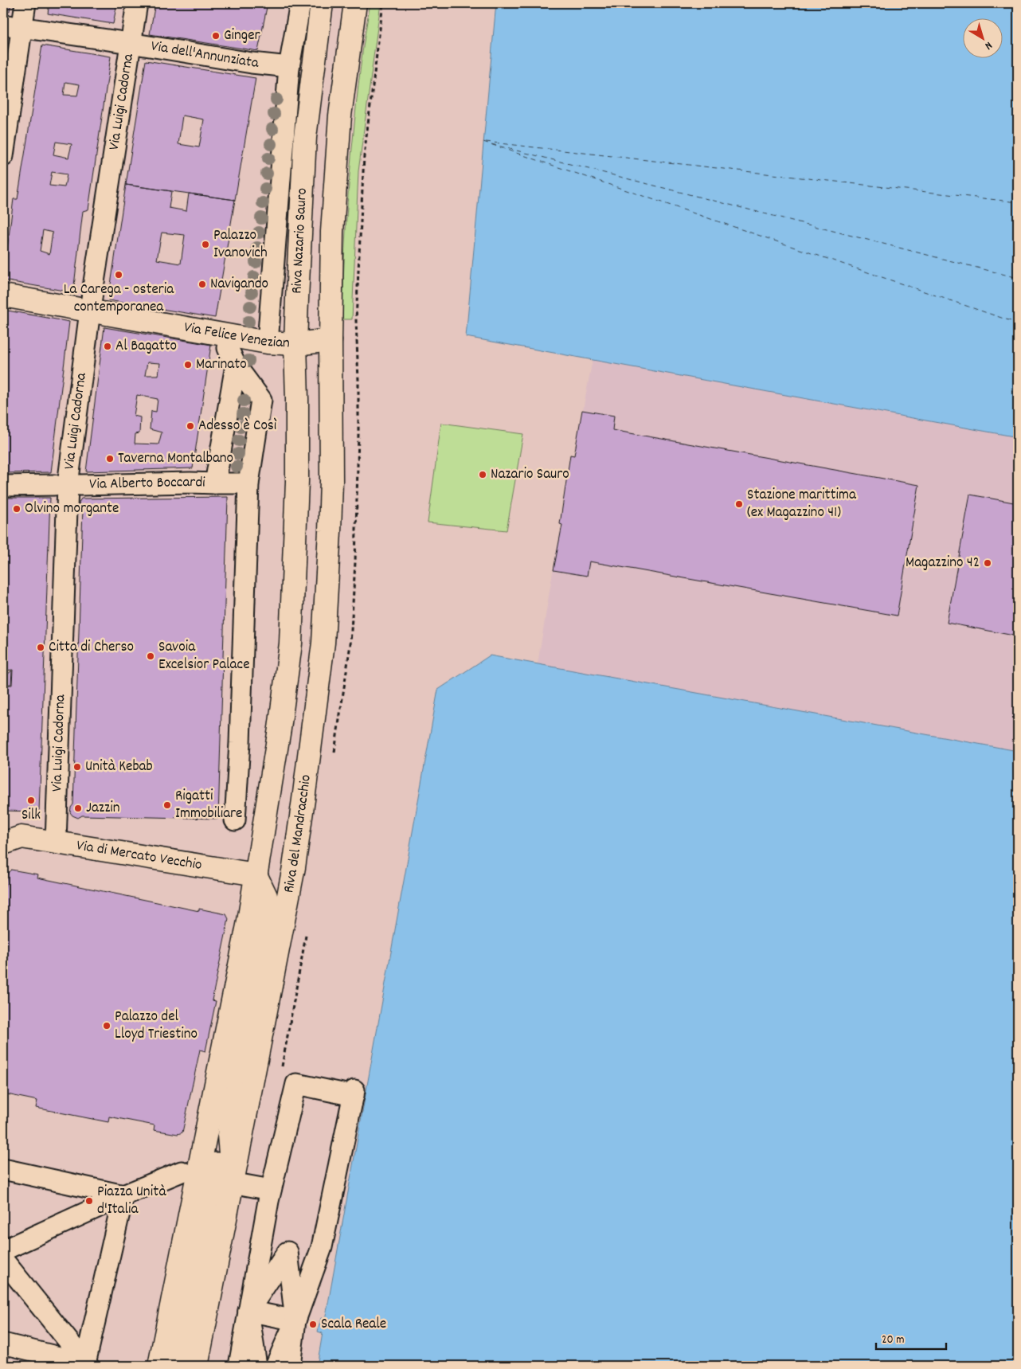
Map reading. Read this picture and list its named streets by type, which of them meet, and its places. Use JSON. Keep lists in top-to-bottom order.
{
  "streets": {
    "main road": [
      "Riva Nazario Sauro",
      "Via Felice Venezian",
      "Riva del Mandracchio",
      "Via di Mercato Vecchio"
    ],
    "street": ["Via dell'Annunziata", "Via Luigi Cadorna", "Via Alberto Boccardi"]
  },
  "crossings": [
    ["Via dell'Annunziata", "Via Luigi Cadorna"],
    ["Via dell'Annunziata", "Riva Nazario Sauro"],
    ["Via Luigi Cadorna", "Via Felice Venezian"],
    ["Via Luigi Cadorna", "Via di Mercato Vecchio"],
    ["Riva Nazario Sauro", "Via Felice Venezian"],
    ["Riva Nazario Sauro", "Via di Mercato Vecchio"],
    ["Via Felice Venezian", "Riva del Mandracchio"]
  ],
  "places": [
    "Ginger",
    "Palazzo Ivanovich",
    "La Carega - osteria contemporanea",
    "Navigando",
    "Al Bagatto",
    "Marinato",
    "Adesso è Così",
    "Taverna Montalbano",
    "Nazario Sauro",
    "Stazione marittima (ex Magazzino 41)",
    "Olvino morgante",
    "Magazzino 42",
    "Citta di Cherso",
    "Savoia Excelsior Palace",
    "Unità Kebab",
    "Silk",
    "Rigatti Immobiliare",
    "Jazzin",
    "Palazzo del Lloyd Triestino",
    "Piazza Unità d'Italia",
    "Scala Reale"
  ],
  "scale_bar": "20 m",
  "north": "bottom right"
}
